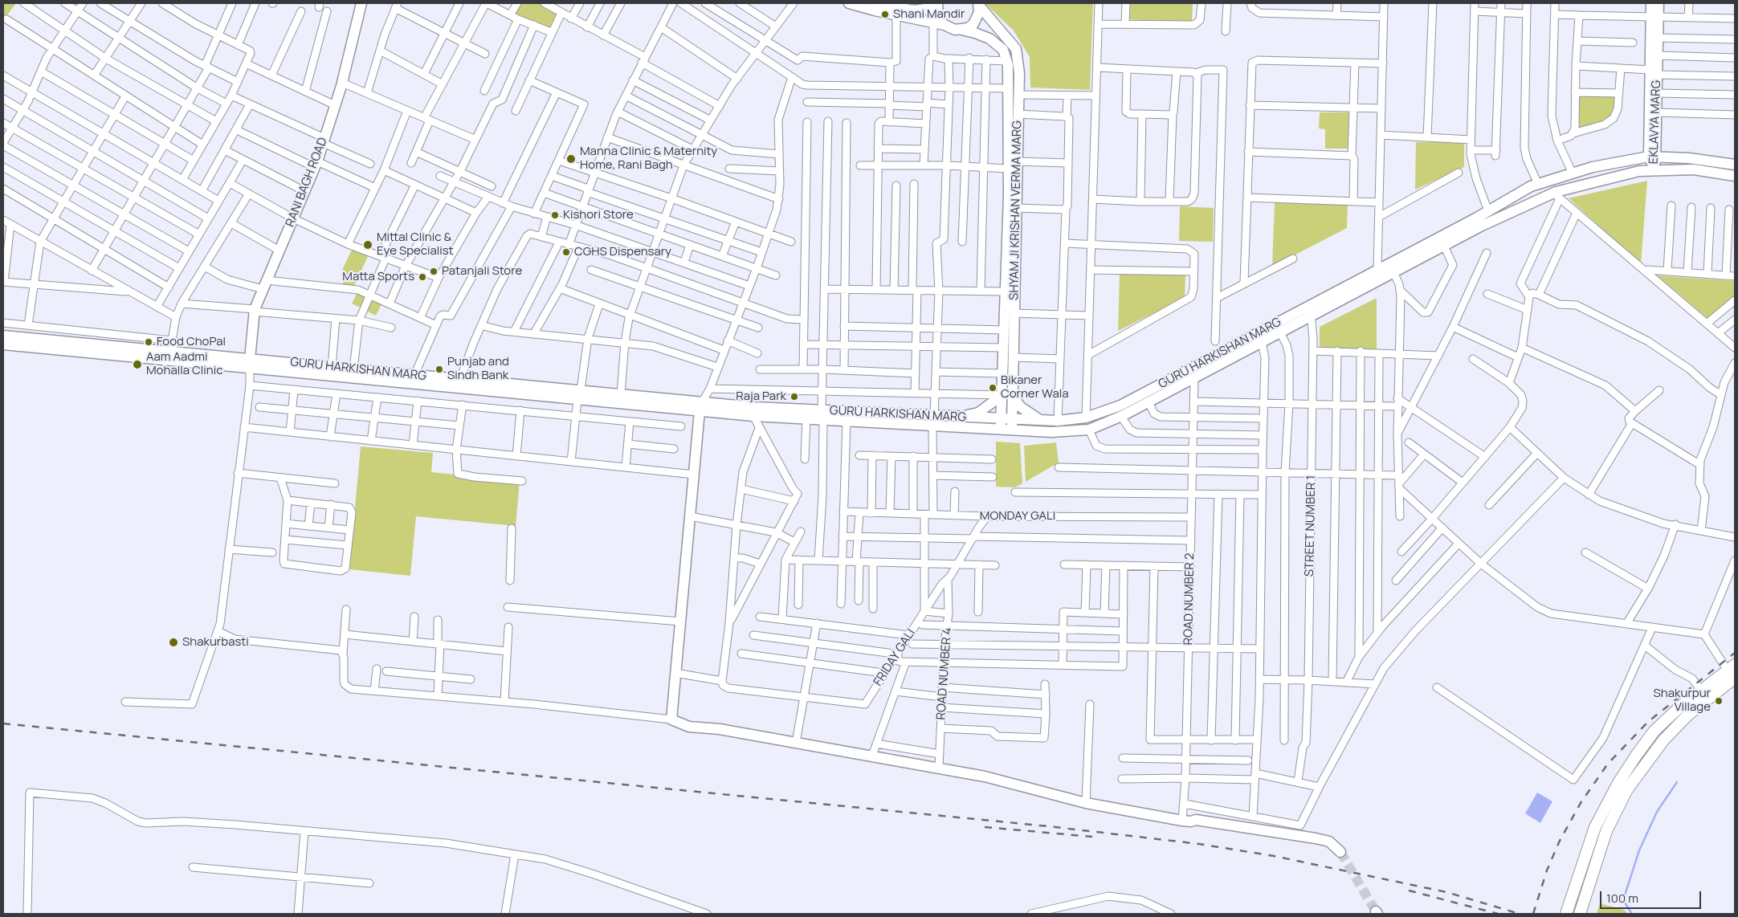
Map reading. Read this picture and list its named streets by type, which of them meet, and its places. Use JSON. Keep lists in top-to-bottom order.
{
  "streets": {
    "main road": [
      "EKLAVYA MARG",
      "RANI BAGH ROAD",
      "SHYAM JI KRISHAN VERMA MARG",
      "GURU HARKISHAN MARG"
    ],
    "street": [
      "MONDAY GALI",
      "STREET NUMBER 1",
      "ROAD NUMBER 2",
      "FRIDAY GALI",
      "ROAD NUMBER 4"
    ]
  },
  "crossings": [
    ["EKLAVYA MARG", "GURU HARKISHAN MARG"],
    ["RANI BAGH ROAD", "GURU HARKISHAN MARG"],
    ["SHYAM JI KRISHAN VERMA MARG", "GURU HARKISHAN MARG"],
    ["GURU HARKISHAN MARG", "STREET NUMBER 1"],
    ["GURU HARKISHAN MARG", "ROAD NUMBER 2"],
    ["MONDAY GALI", "ROAD NUMBER 2"],
    ["MONDAY GALI", "FRIDAY GALI"],
    ["FRIDAY GALI", "ROAD NUMBER 4"]
  ],
  "places": [
    "Shani Mandir",
    "Manna Clinic & Maternity Home, Rani Bagh",
    "Kishori Store",
    "Mittal Clinic & Eye Specialist",
    "CGHS Dispensary",
    "Patanjali Store",
    "Matta Sports",
    "Food ChoPal",
    "Aam Aadmi Mohalla Clinic",
    "Punjab and Sindh Bank",
    "Bikaner Corner Wala",
    "Raja Park",
    "Shakurbasti",
    "Shakurpur Village"
  ],
  "scale_bar": "100 m"
}
